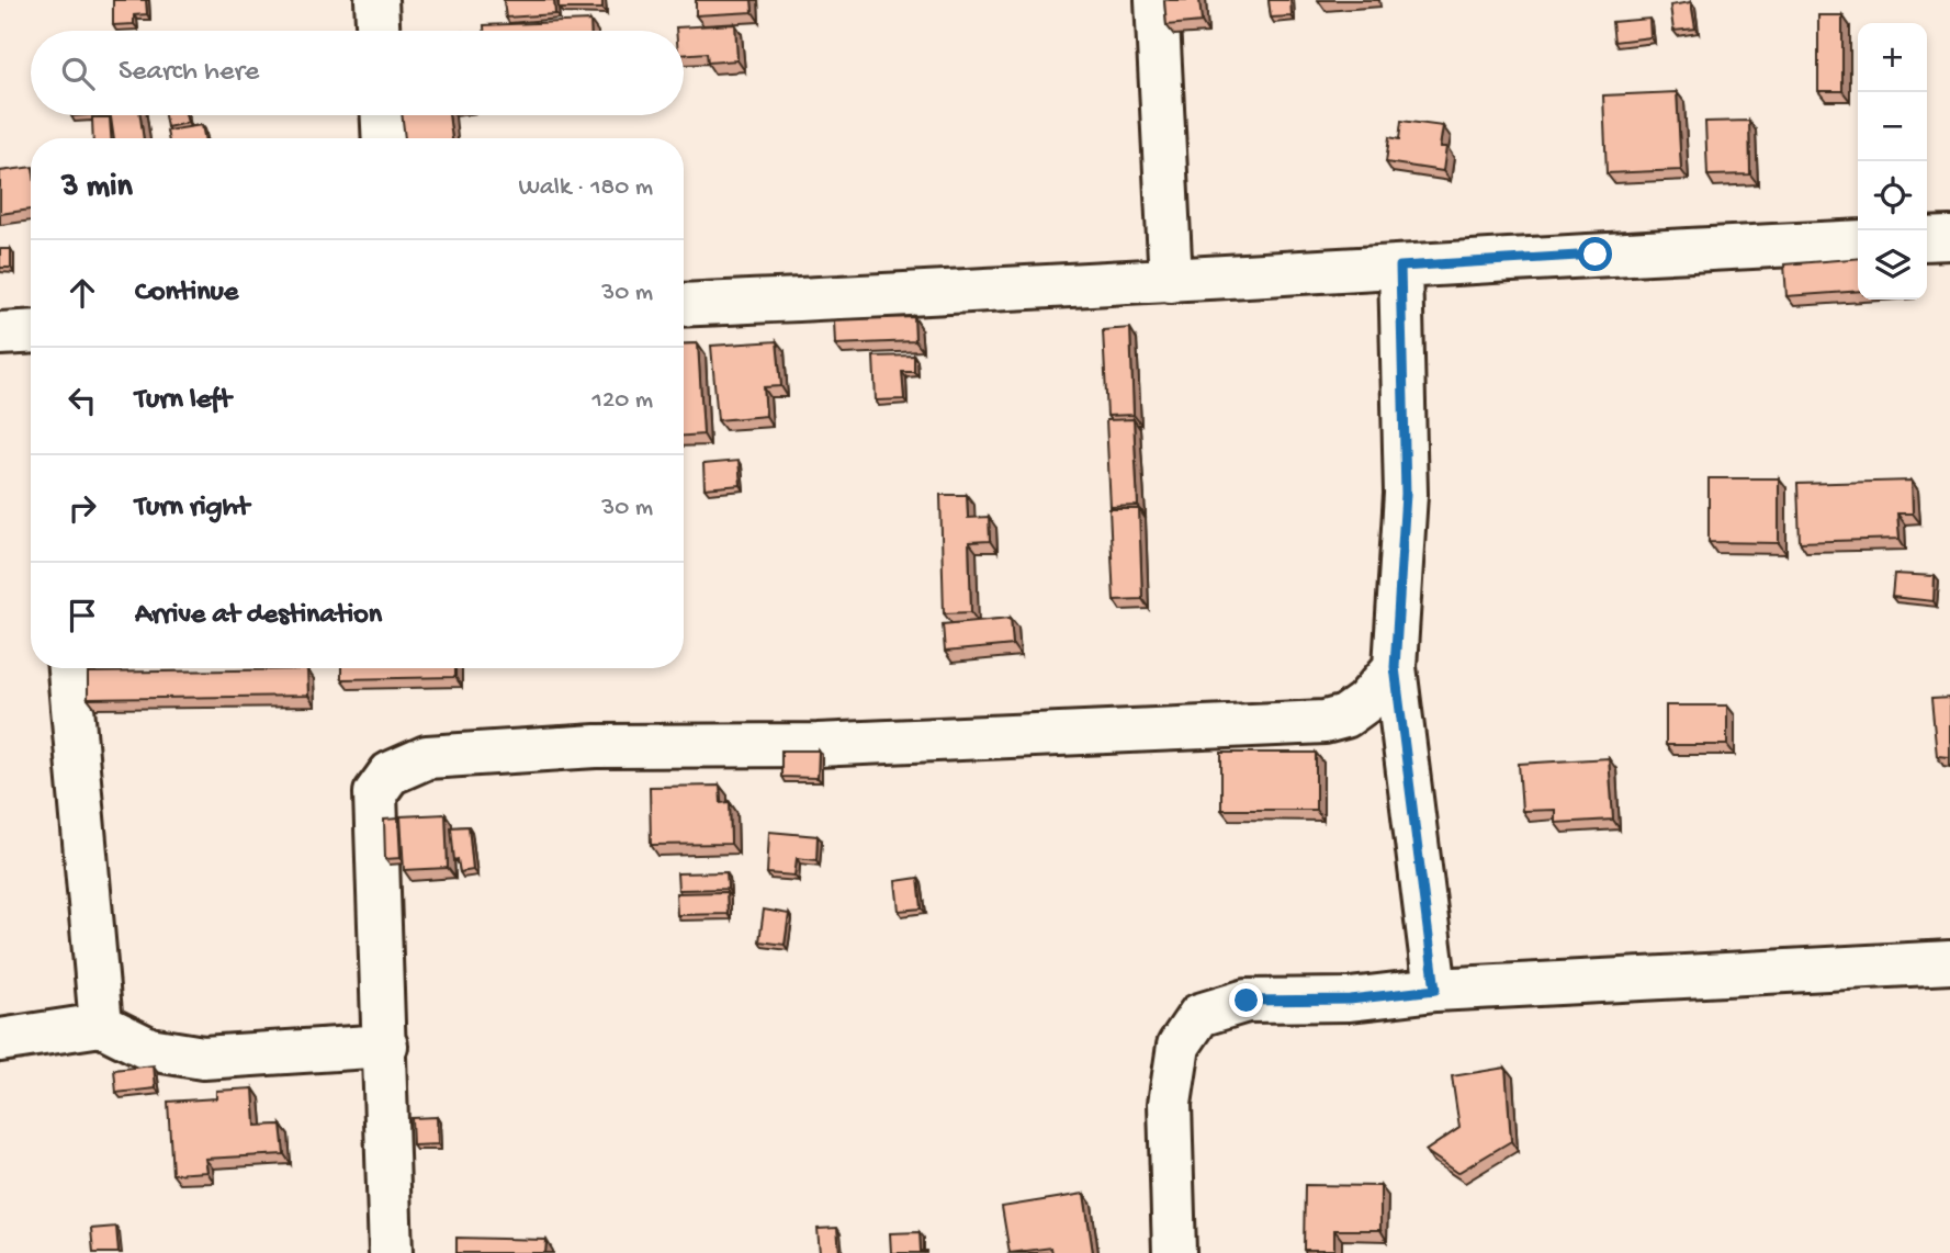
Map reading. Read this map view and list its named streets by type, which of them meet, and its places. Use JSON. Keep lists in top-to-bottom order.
{
  "page": {
    "map_buttons": ["+", "−"],
    "search": "Search here",
    "heading": ["3 min", "Walk · 180 m"],
    "list": [
      ["Continue", "30 m"],
      ["Turn left", "120 m"],
      ["Turn right", "30 m"],
      "Arrive at destination"
    ]
  }
}
